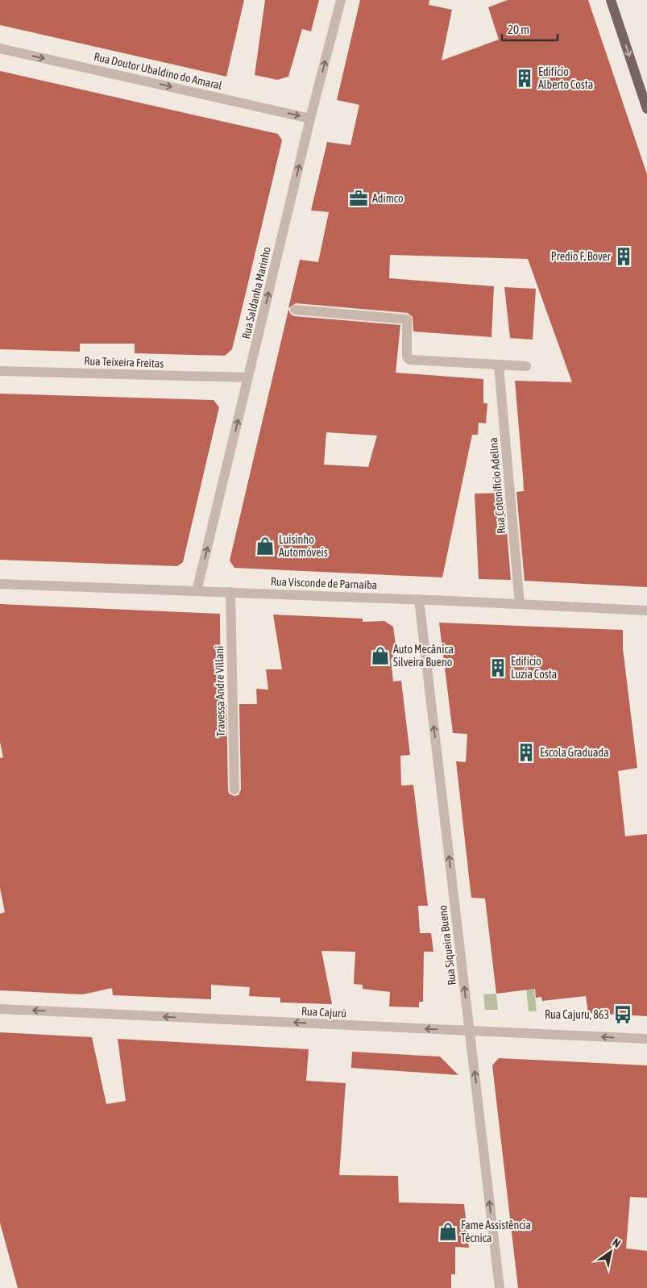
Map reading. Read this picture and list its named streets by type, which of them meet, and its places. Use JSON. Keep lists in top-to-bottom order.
{
  "streets": {
    "street": [
      "Rua Doutor Ubaldino do Amaral",
      "Rua Saldanha Marinho",
      "Rua Teixeira Freitas",
      "Rua Cotonificio Adelina",
      "Rua Visconde de Parnaíba",
      "Travessa Andre Villani",
      "Rua Siqueira Bueno",
      "Rua Cajurú"
    ]
  },
  "crossings": [
    ["Rua Doutor Ubaldino do Amaral", "Rua Saldanha Marinho"],
    ["Rua Saldanha Marinho", "Rua Teixeira Freitas"],
    ["Rua Saldanha Marinho", "Rua Visconde de Parnaíba"],
    ["Rua Cotonificio Adelina", "Rua Visconde de Parnaíba"],
    ["Rua Visconde de Parnaíba", "Travessa Andre Villani"],
    ["Rua Visconde de Parnaíba", "Rua Siqueira Bueno"],
    ["Rua Siqueira Bueno", "Rua Cajurú"]
  ],
  "one_way": [
    "Rua Doutor Ubaldino do Amaral",
    "Rua Saldanha Marinho",
    "Rua Siqueira Bueno",
    "Rua Cajurú"
  ],
  "places": {
    "building": [
      "Edifício Alberto Costa",
      "Predio F. Bover",
      "Edifício Luzia Costa",
      "Escola Graduada"
    ],
    "office": ["Adimco"],
    "shop": ["Luisinho Automóveis", "Auto Mecânica Silveira Bueno", "Fame Assistência Técnica"],
    "bus stop": ["Rua Cajuru, 863"]
  },
  "scale_bar": "20 m",
  "north": "top right"
}
